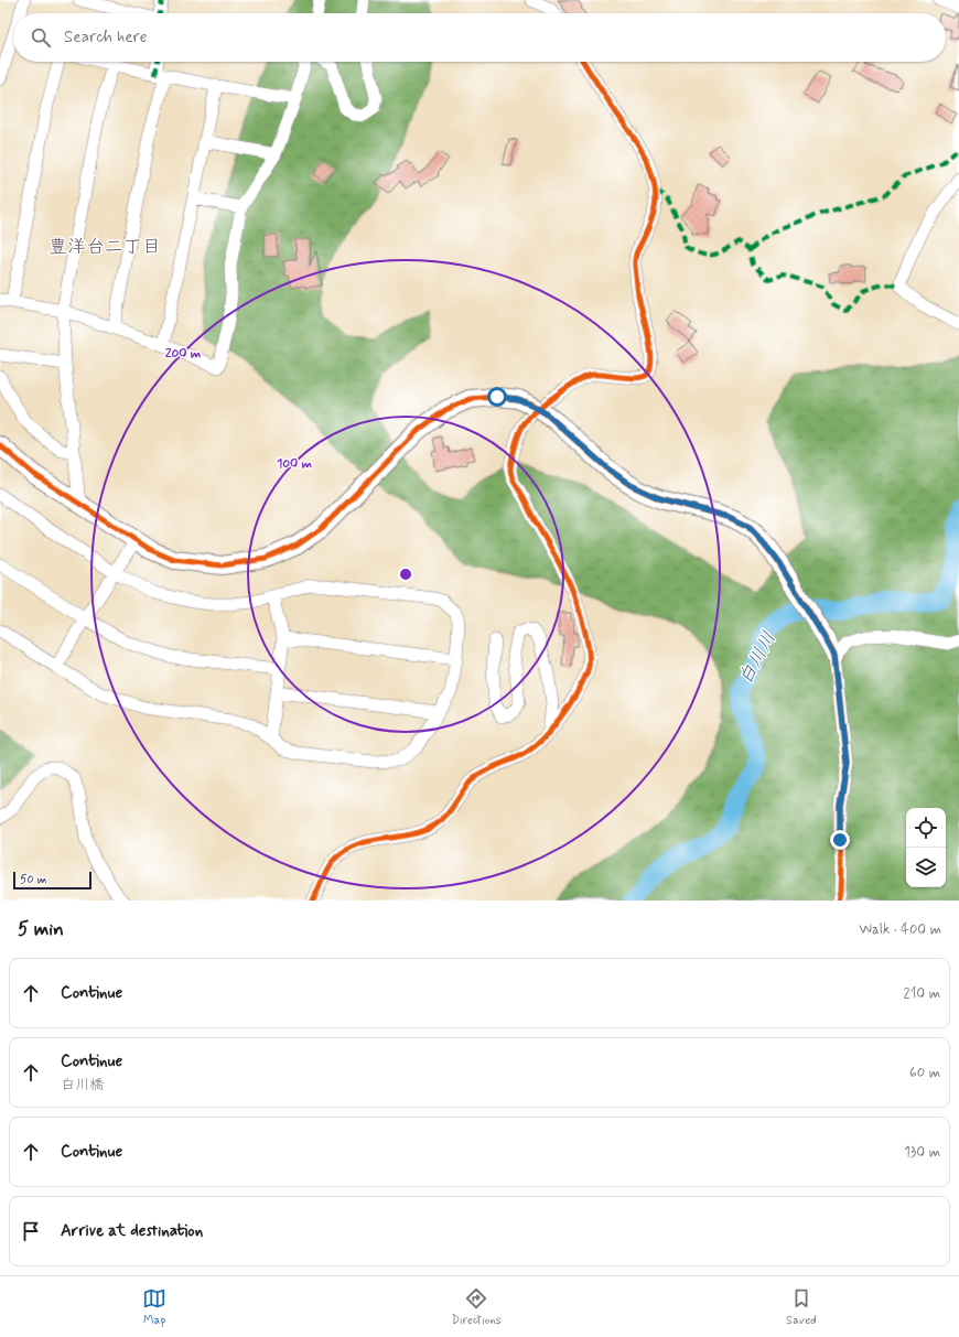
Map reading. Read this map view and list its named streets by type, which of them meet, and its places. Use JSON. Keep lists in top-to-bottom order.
{
  "districts": ["豊洋台二丁目"],
  "water": ["白川川"],
  "scale_bar": "50 m",
  "page": {
    "search": "Search here",
    "scale": "50 m",
    "heading": ["5 min", "Walk · 400 m"],
    "list": [
      ["Continue", "210 m"],
      ["Continue", "白川橋", "60 m"],
      ["Continue", "130 m"],
      "Arrive at destination"
    ],
    "nav": ["Map", "Directions", "Saved"]
  },
  "rings": ["200 m", "100 m"]
}
